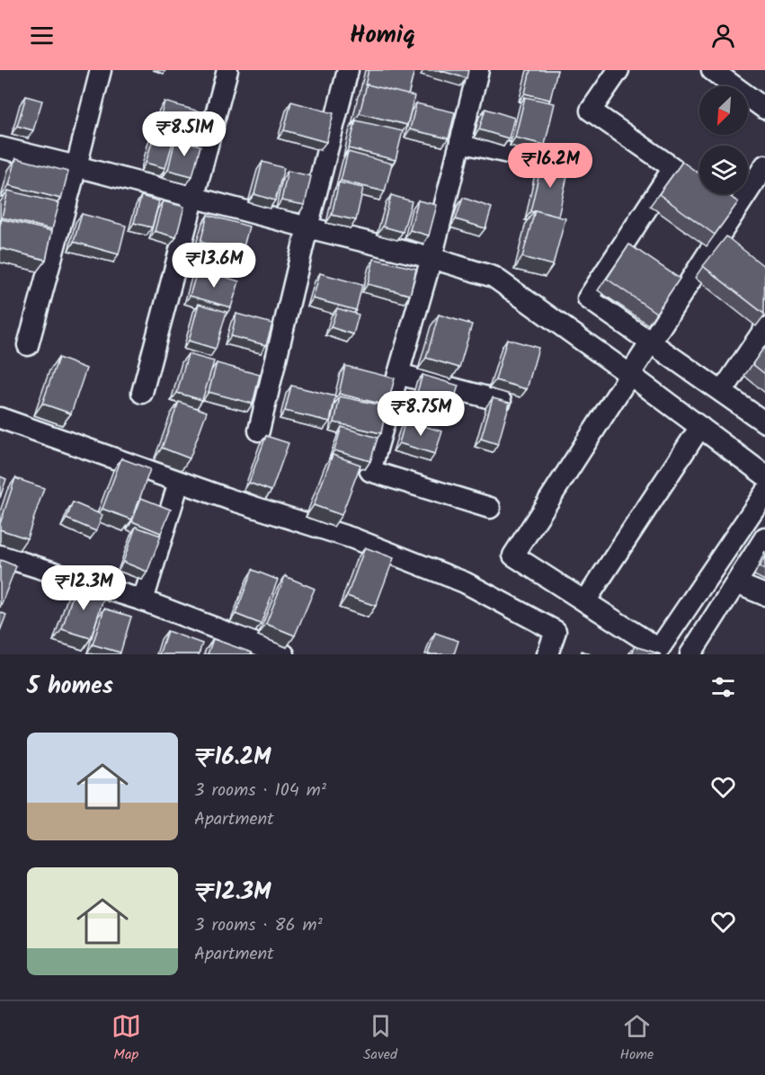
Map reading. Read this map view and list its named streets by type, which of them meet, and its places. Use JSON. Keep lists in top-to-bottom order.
{
  "north": "bottom left",
  "page": {
    "header": "Homiq",
    "price": [
      "₹8.51M",
      "₹16.2M",
      "₹13.6M",
      "₹8.75M",
      "₹12.3M"
    ],
    "heading": "5 homes",
    "list": [
      {
        "name": "₹16.2M",
        "note": "3 rooms · 104 m² · Apartment"
      },
      {
        "name": "₹12.3M",
        "note": "3 rooms · 86 m² · Apartment"
      }
    ],
    "tabs": ["Map", "Saved", "Home"]
  }
}
